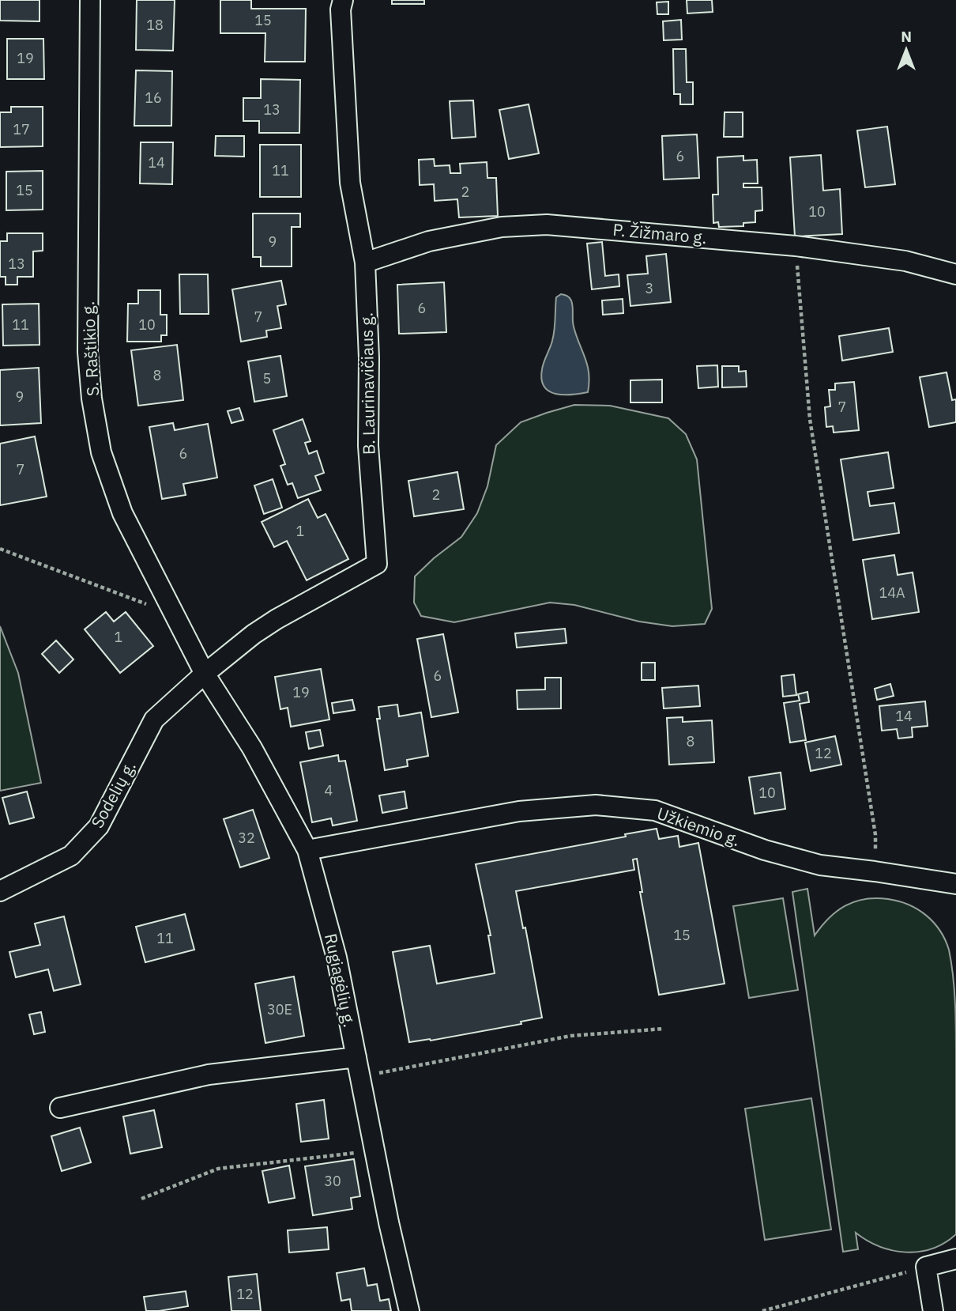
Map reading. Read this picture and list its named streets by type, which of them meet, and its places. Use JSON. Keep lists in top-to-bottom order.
{
  "streets": {
    "street": [
      "P. Žižmaro g.",
      "S. Raštikio g.",
      "B. Laurinavičiaus g.",
      "Sodelių g.",
      "Užkiemio g.",
      "Rugiagėlių g."
    ]
  },
  "crossings": [
    ["P. Žižmaro g.", "B. Laurinavičiaus g."],
    ["S. Raštikio g.", "B. Laurinavičiaus g."],
    ["S. Raštikio g.", "Sodelių g."],
    ["S. Raštikio g.", "Rugiagėlių g."],
    ["B. Laurinavičiaus g.", "Sodelių g."],
    ["B. Laurinavičiaus g.", "Rugiagėlių g."],
    ["Sodelių g.", "Rugiagėlių g."],
    ["Užkiemio g.", "Rugiagėlių g."]
  ],
  "house_numbers": [
    "15",
    "18",
    "19",
    "16",
    "13",
    "17",
    "6",
    "14",
    "11",
    "15",
    "2",
    "10",
    "9",
    "13",
    "3",
    "6",
    "7",
    "11",
    "10",
    "8",
    "5",
    "9",
    "7",
    "6",
    "7",
    "2",
    "1",
    "14A",
    "1",
    "6",
    "19",
    "14",
    "8",
    "12",
    "4",
    "10",
    "32",
    "15",
    "11",
    "30E",
    "30",
    "12"
  ],
  "north": "top"
}
